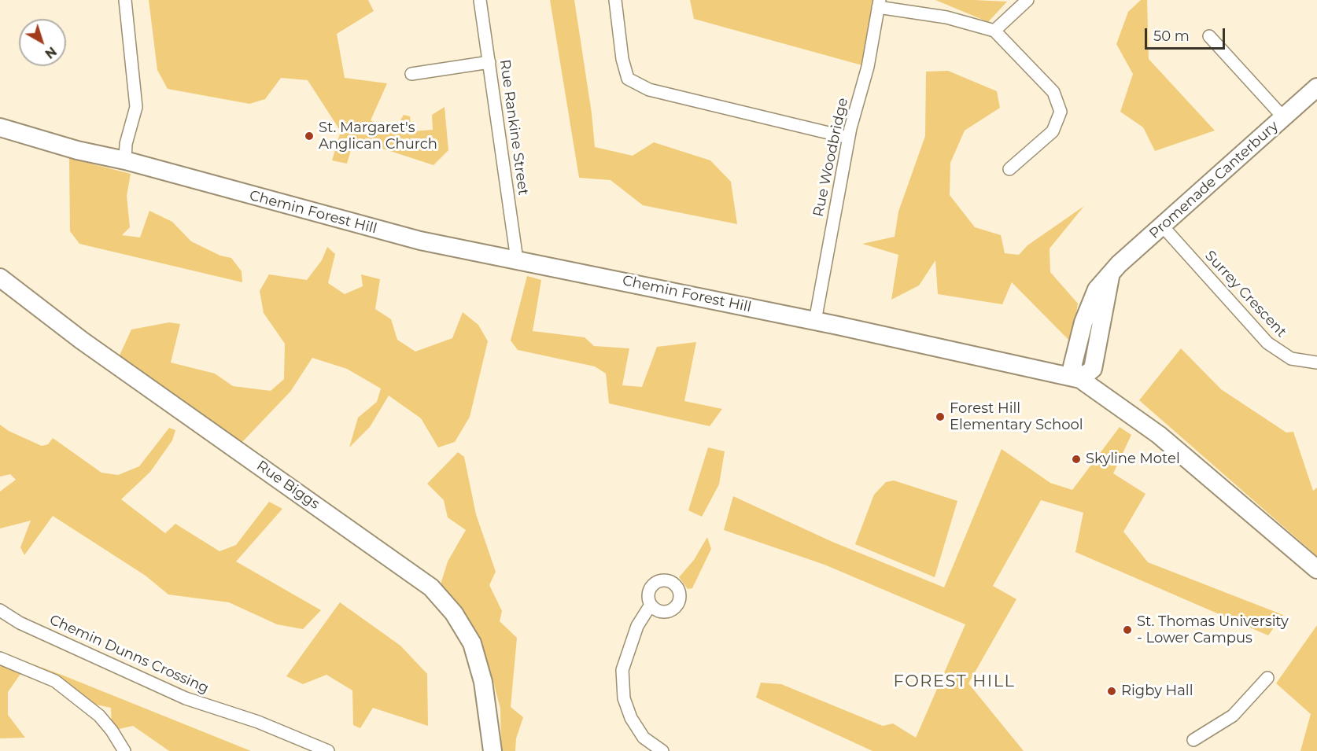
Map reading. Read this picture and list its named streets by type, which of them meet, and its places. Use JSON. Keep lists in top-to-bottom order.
{
  "streets": {
    "street": [
      "Rue Rankine Street",
      "Rue Woodbridge",
      "Promenade Canterbury",
      "Chemin Forest Hill",
      "Surrey Crescent",
      "Rue Biggs",
      "Chemin Dunns Crossing"
    ]
  },
  "crossings": [
    ["Rue Rankine Street", "Chemin Forest Hill"],
    ["Rue Woodbridge", "Chemin Forest Hill"],
    ["Promenade Canterbury", "Chemin Forest Hill"],
    ["Promenade Canterbury", "Surrey Crescent"]
  ],
  "districts": ["FOREST HILL"],
  "places": [
    "St. Margaret's Anglican Church",
    "Forest Hill Elementary School",
    "Skyline Motel",
    "St. Thomas University - Lower Campus",
    "Rigby Hall"
  ],
  "scale_bar": "50 m",
  "north": "bottom right"
}
